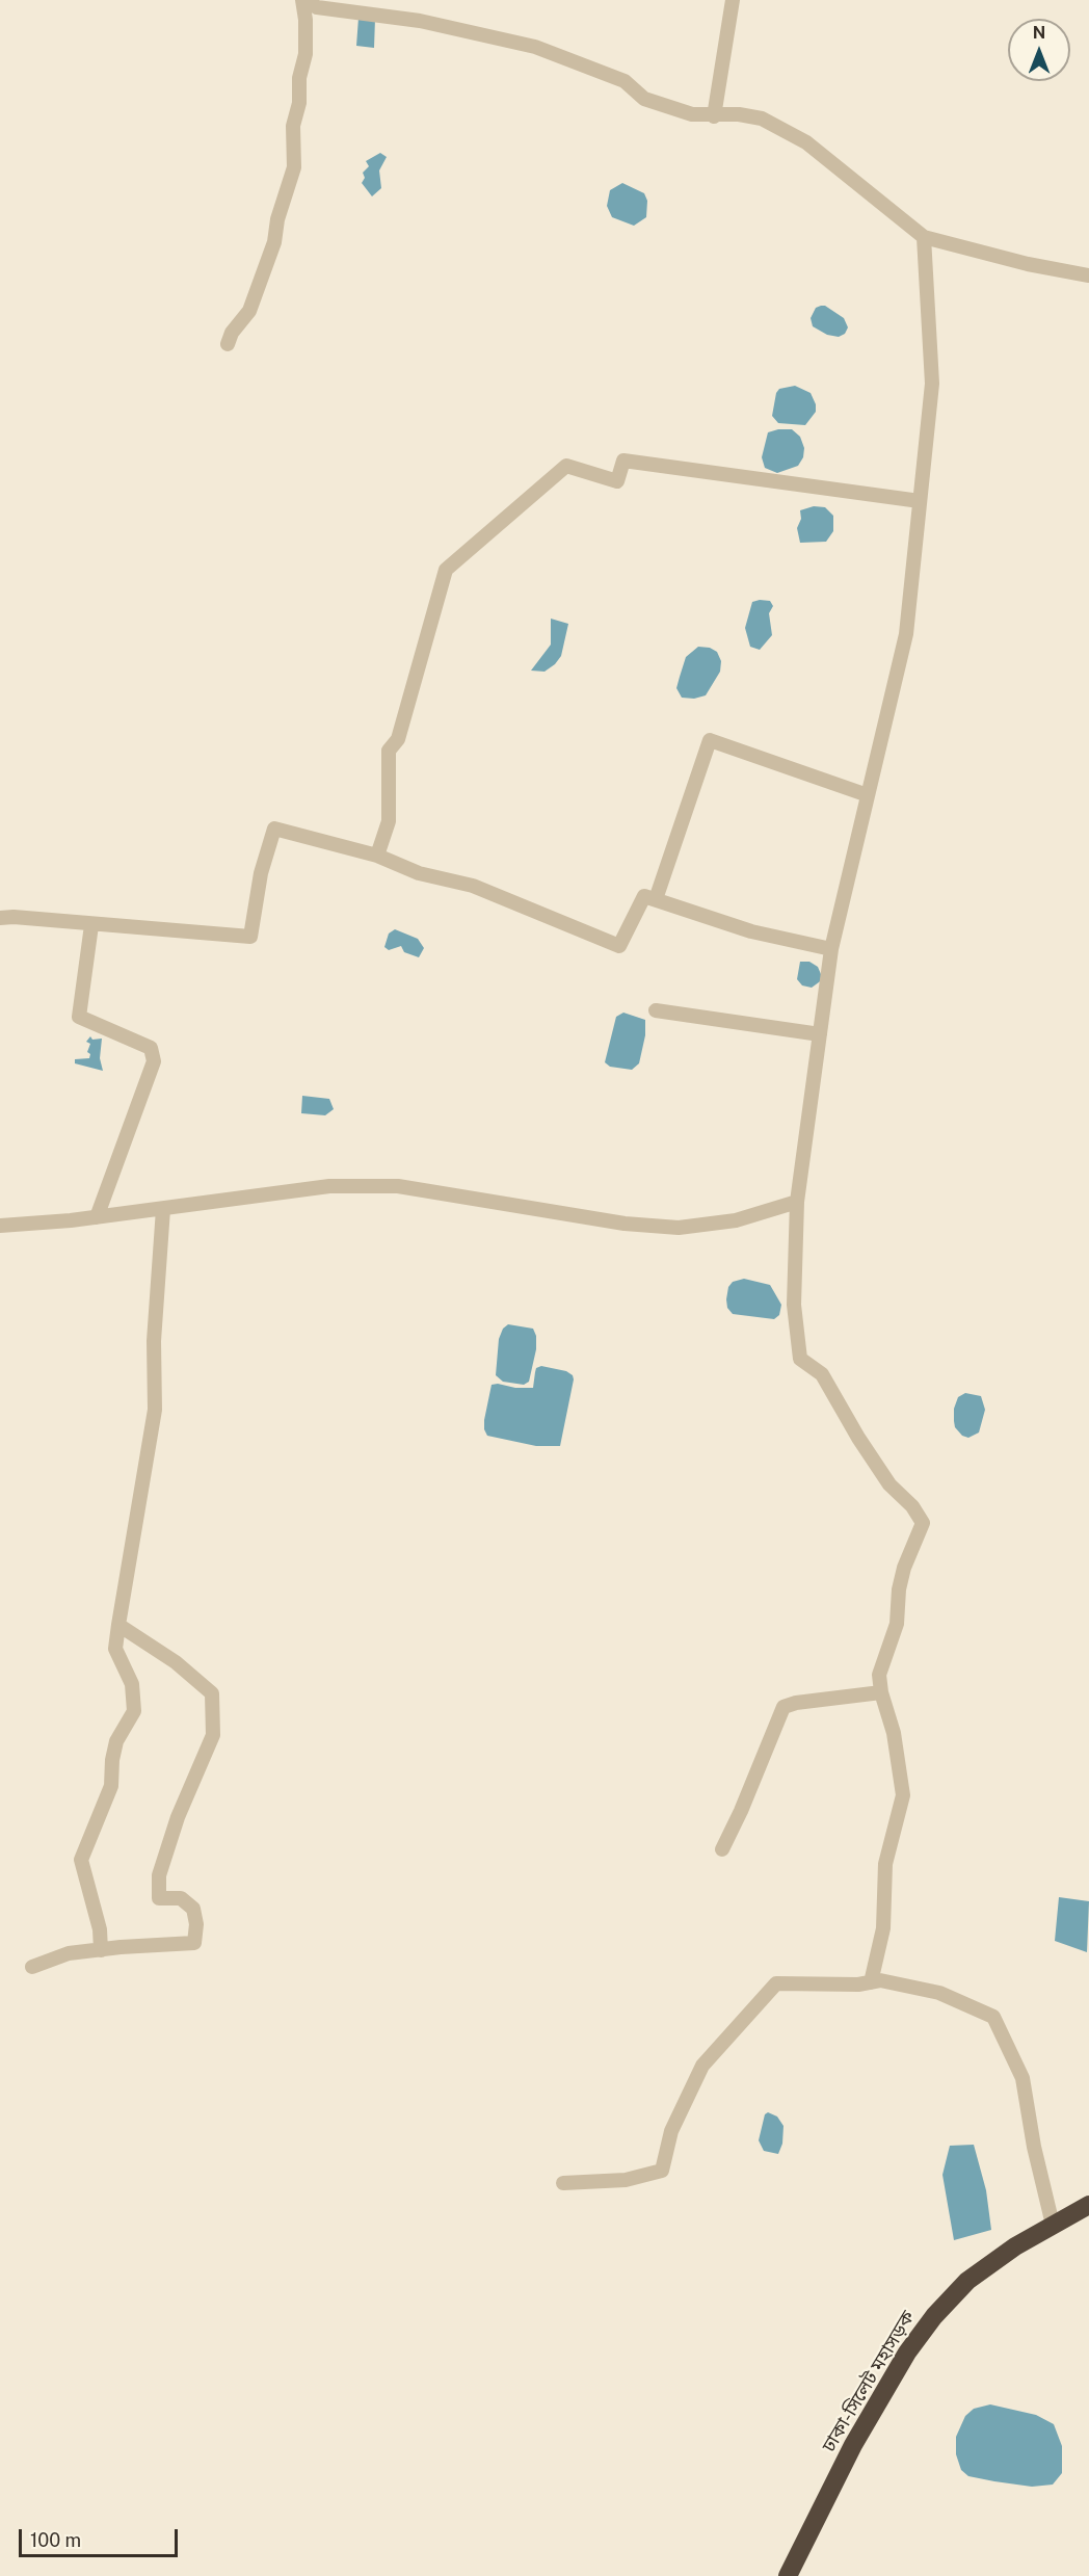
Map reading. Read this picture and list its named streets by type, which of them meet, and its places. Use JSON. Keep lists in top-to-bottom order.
{
  "streets": {
    "highway": ["ঢাকা-সিলেট মহাসড়ক"]
  },
  "scale_bar": "100 m",
  "north": "top"
}
